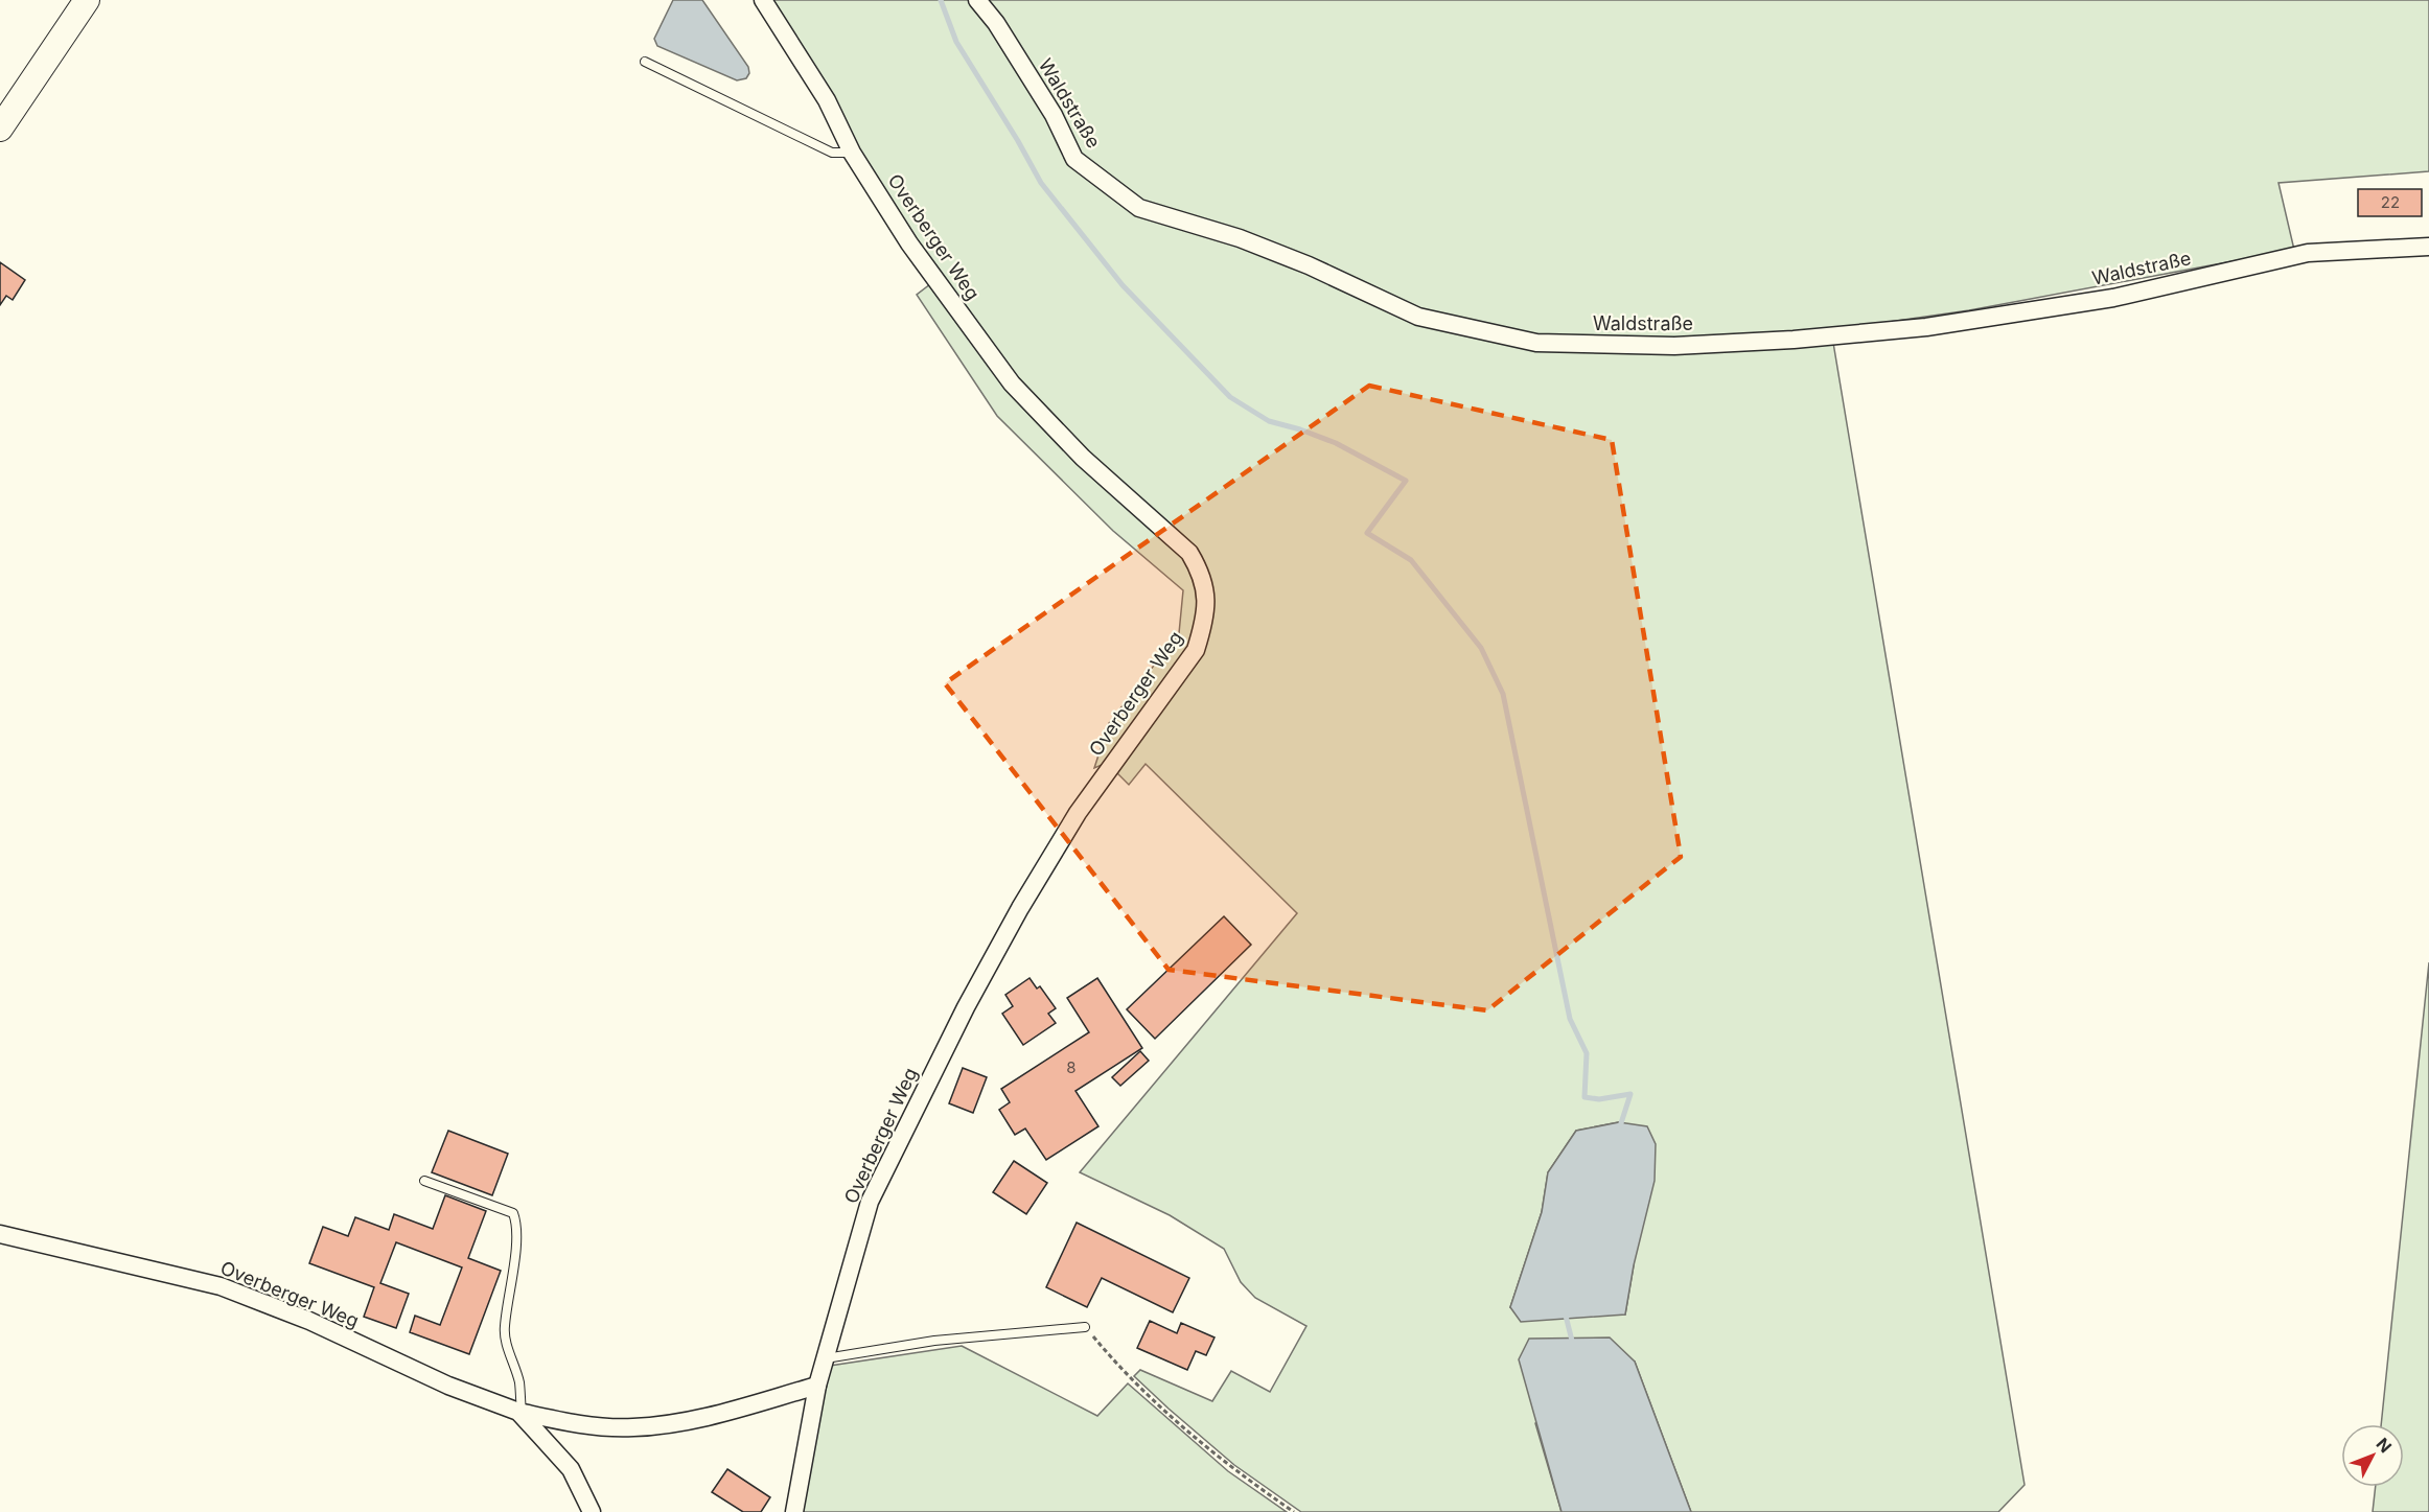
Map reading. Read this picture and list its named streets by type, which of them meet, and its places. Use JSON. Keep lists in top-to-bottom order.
{
  "streets": {
    "street": ["Waldstraße", "Overberger Weg"]
  },
  "house_numbers": ["22", "8"],
  "north": "top right"
}
